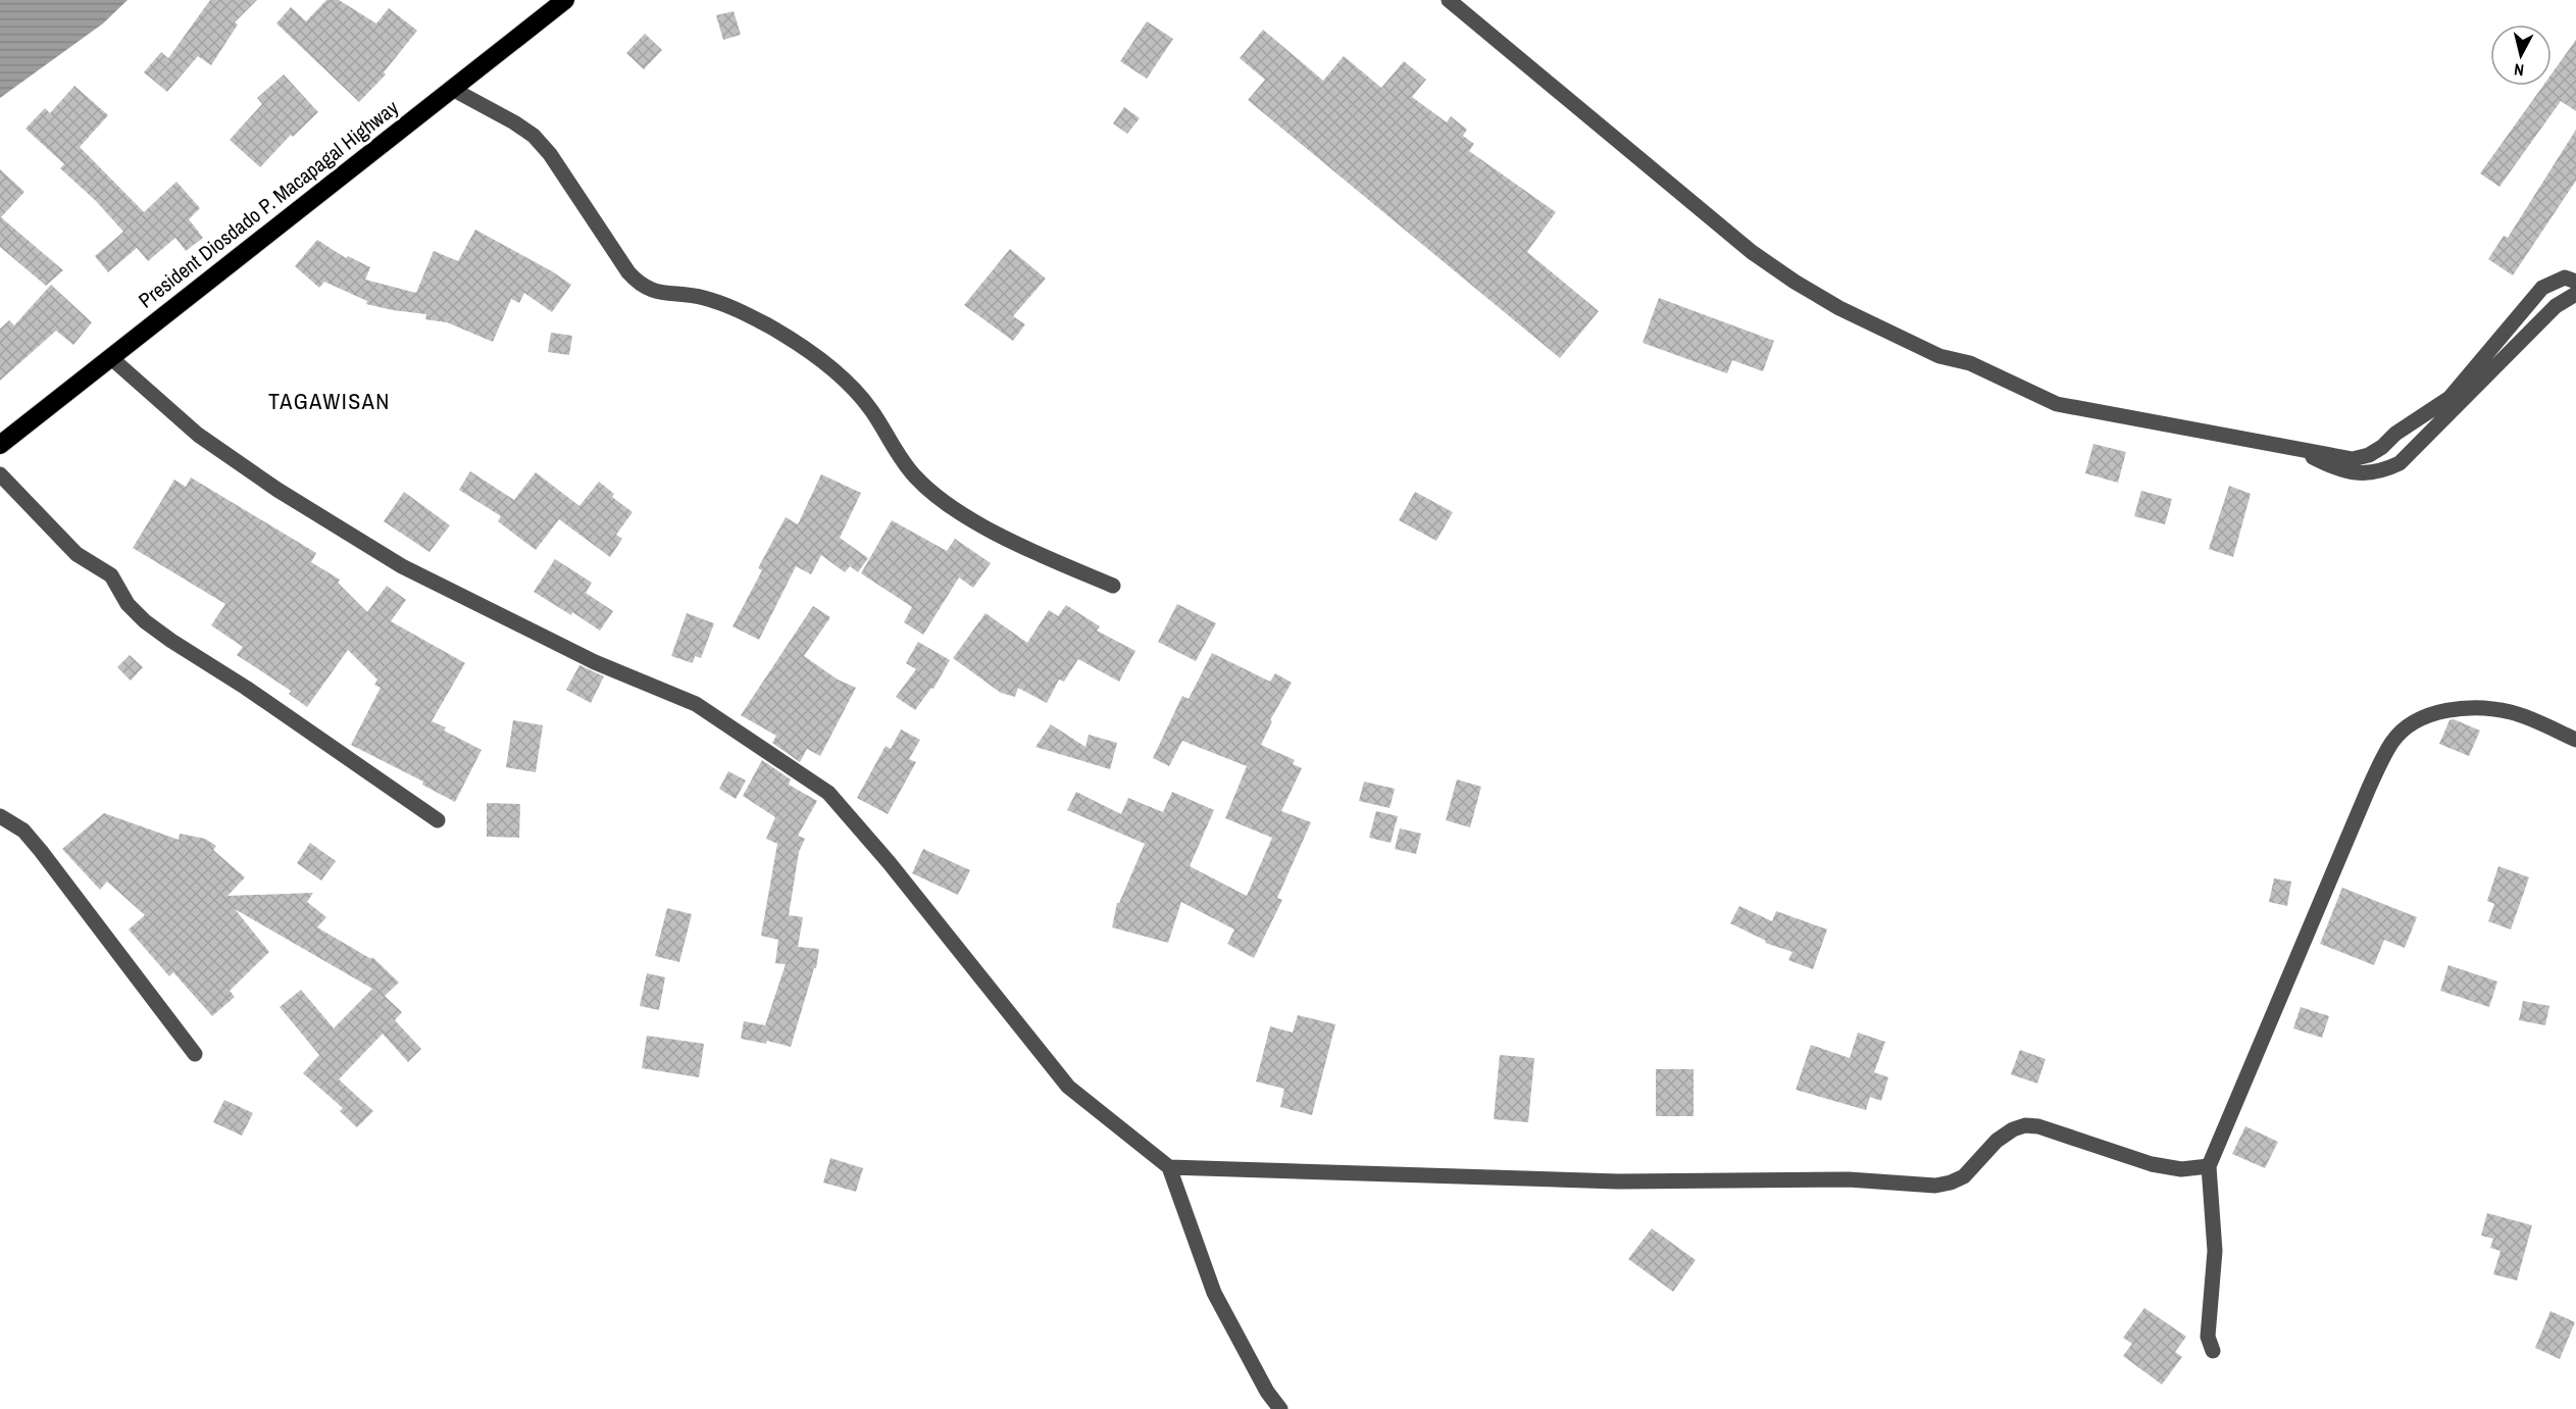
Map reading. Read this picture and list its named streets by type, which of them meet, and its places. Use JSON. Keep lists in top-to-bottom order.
{
  "streets": {
    "highway": ["President Diosdado P. Macapagal Highway"]
  },
  "districts": ["TAGAWISAN"],
  "north": "bottom"
}
